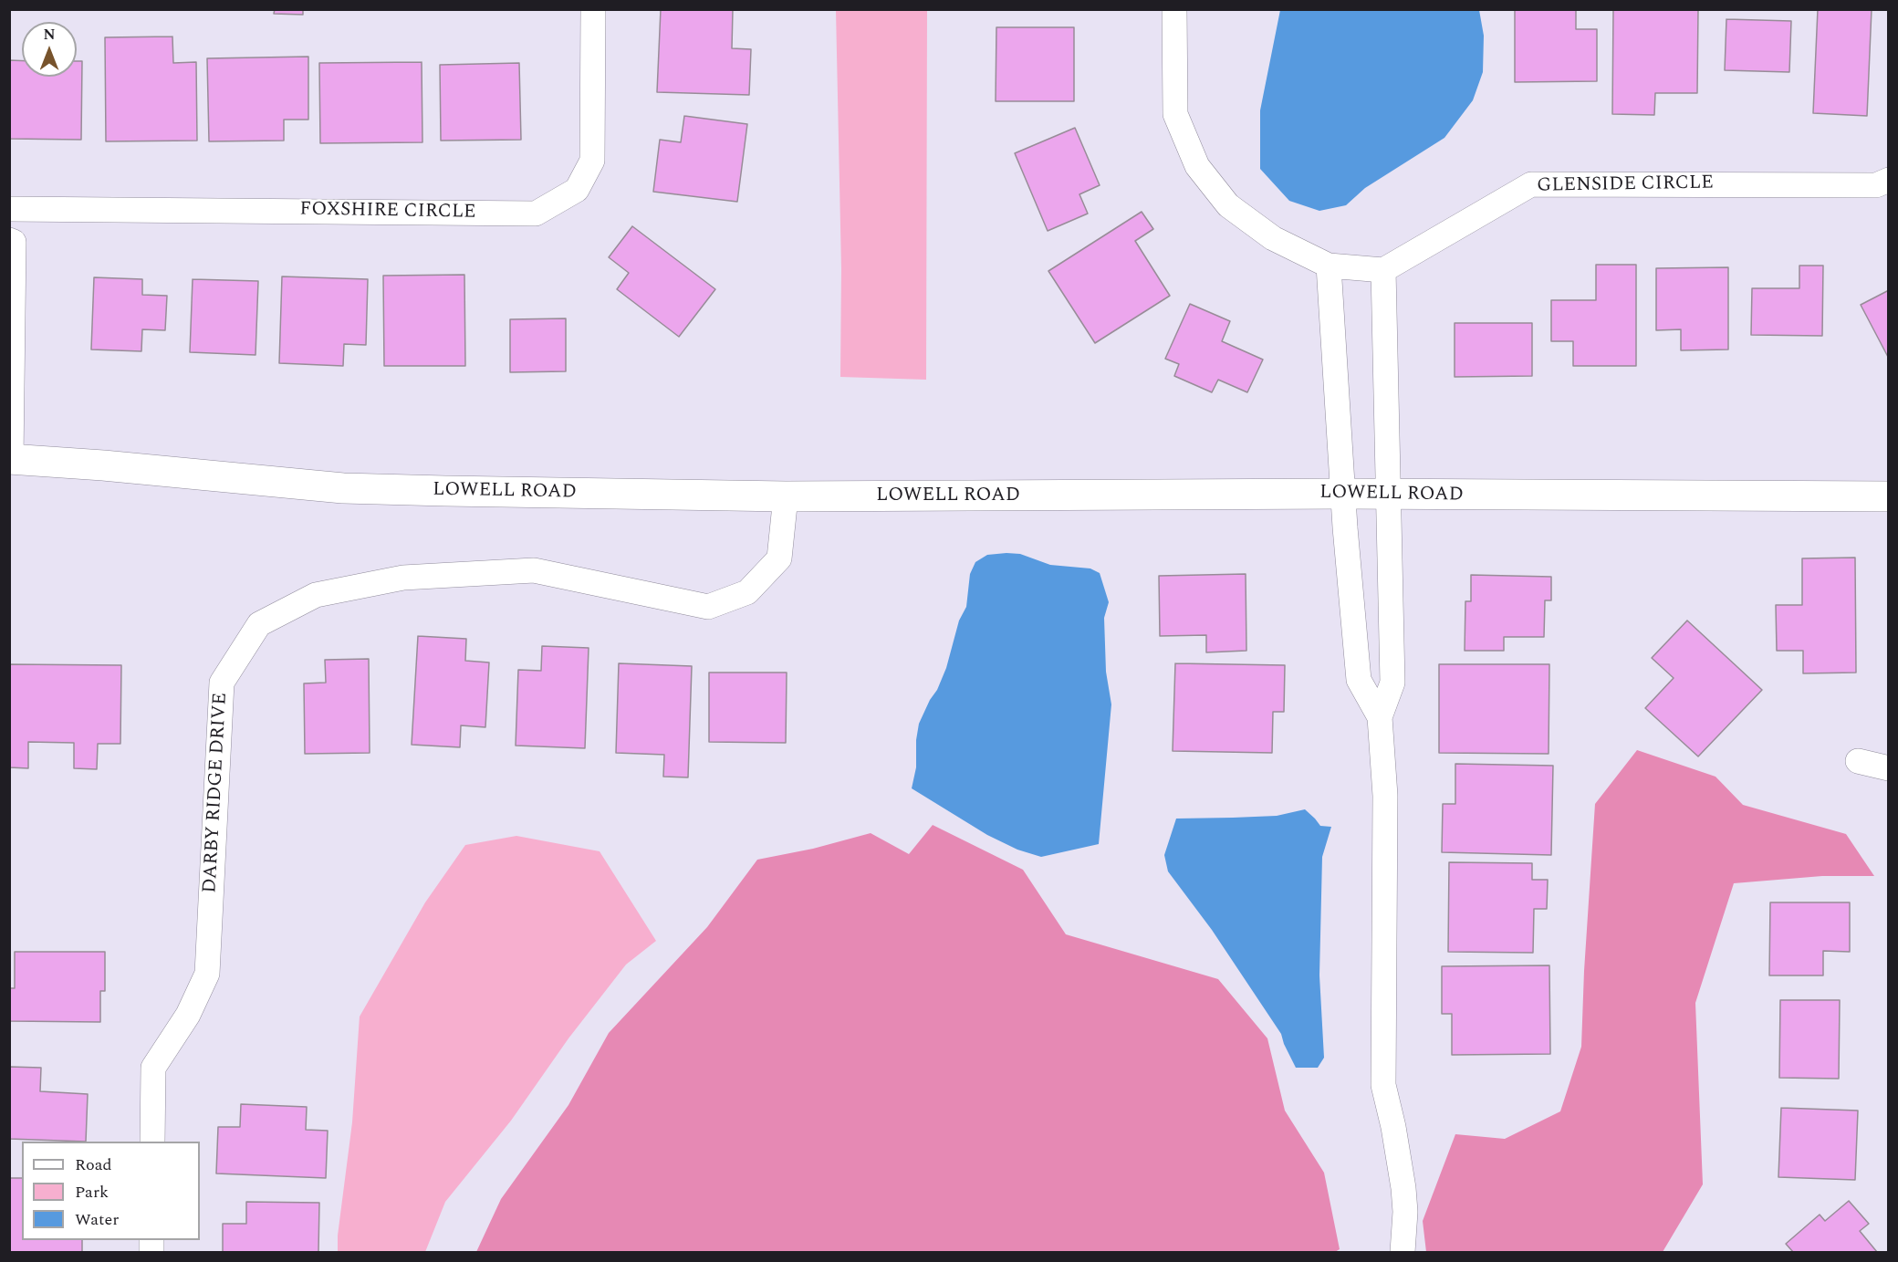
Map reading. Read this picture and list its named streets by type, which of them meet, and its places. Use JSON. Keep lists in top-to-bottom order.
{
  "streets": {
    "street": [
      "GLENSIDE CIRCLE",
      "FOXSHIRE CIRCLE",
      "LOWELL ROAD",
      "DARBY RIDGE DRIVE"
    ]
  },
  "crossings": [
    ["LOWELL ROAD", "DARBY RIDGE DRIVE"]
  ],
  "legend": ["Road", "Park", "Water"],
  "north": "top"
}
